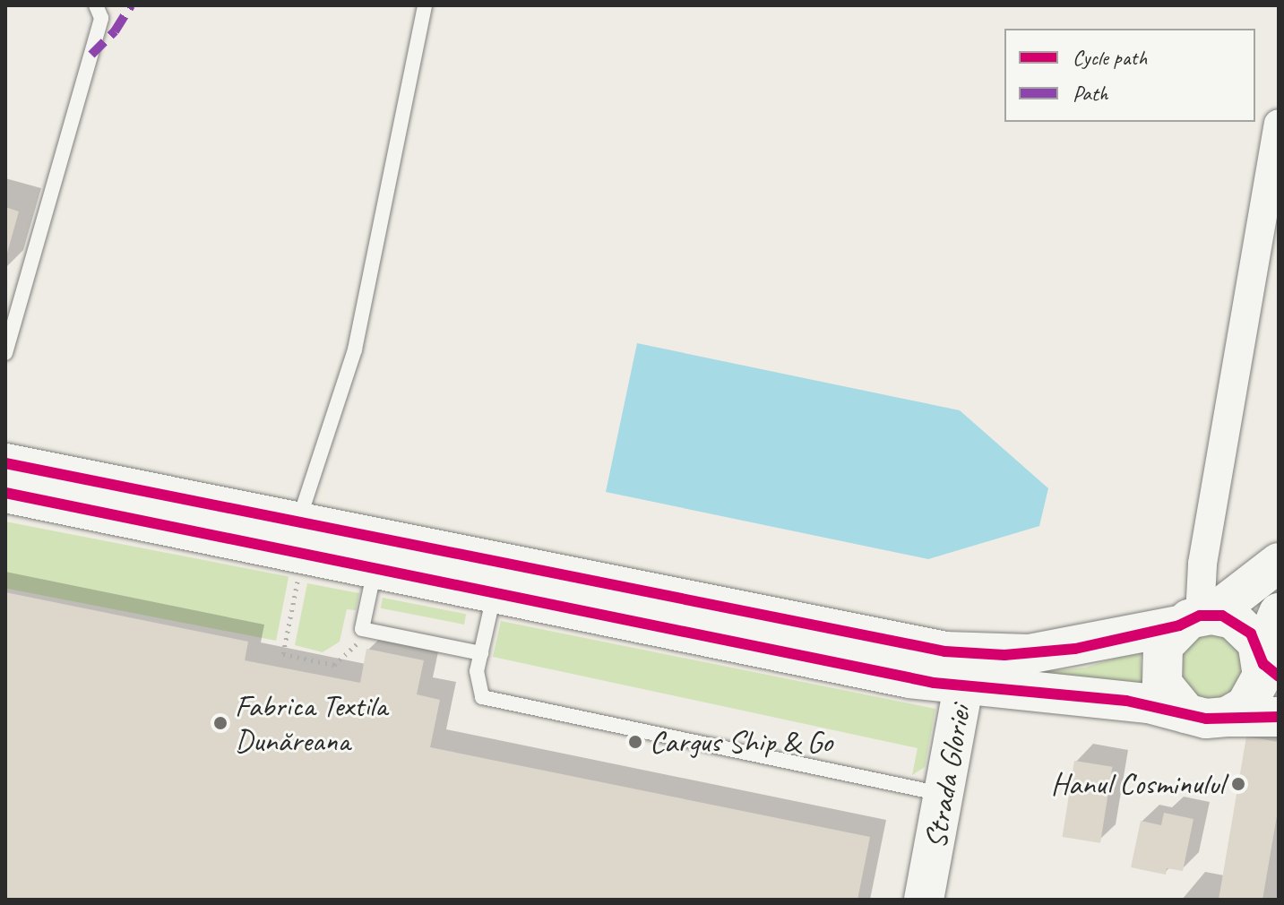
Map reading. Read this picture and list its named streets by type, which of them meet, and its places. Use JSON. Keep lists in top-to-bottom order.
{
  "streets": {
    "main road": ["Strada Gloriei"]
  },
  "places": ["Fabrica Textila Dunăreana", "Cargus Ship & Go", "Hanul Cosminulul"],
  "legend": ["Cycle path", "Path"]
}
